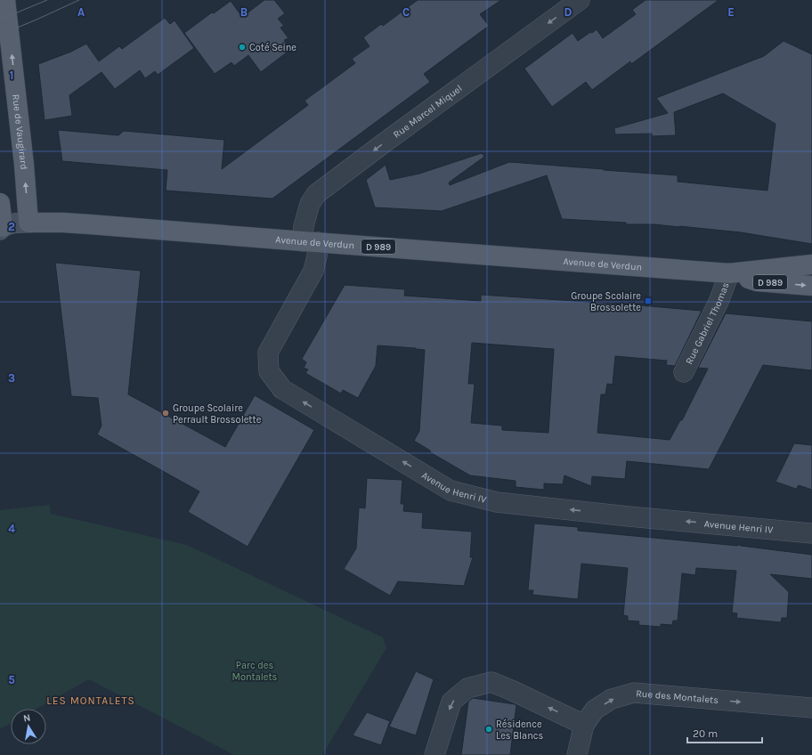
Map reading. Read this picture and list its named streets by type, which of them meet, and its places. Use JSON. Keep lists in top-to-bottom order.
{
  "streets": {
    "main road": ["Rue de Vaugirard", "Avenue de Verdun", "D 989"],
    "street": [
      "Rue Marcel Miquel",
      "Rue Gabriel Thomas",
      "Avenue Henri IV",
      "Rue des Montalets"
    ]
  },
  "crossings": [
    ["Rue Marcel Miquel", "Avenue de Verdun"],
    ["Rue Marcel Miquel", "Avenue Henri IV"],
    ["Rue de Vaugirard", "Avenue de Verdun"],
    ["Avenue de Verdun", "Rue Gabriel Thomas"],
    ["Avenue de Verdun", "Avenue Henri IV"]
  ],
  "one_way": ["Rue Marcel Miquel", "Rue de Vaugirard", "Rue des Montalets"],
  "districts": ["LES MONTALETS"],
  "parks": ["Parc des Montalets"],
  "places": {
    "other": ["Coté Seine", "Groupe Scolaire Perrault Brossolette", "Résidence Les Blancs"],
    "transit": ["Groupe Scolaire Brossolette"]
  },
  "scale_bar": "20 m",
  "north": "top",
  "grid": {
    "columns": [
      "A",
      "B",
      "C",
      "D",
      "E"
    ],
    "rows": [
      "1",
      "2",
      "3",
      "4",
      "5"
    ]
  }
}
